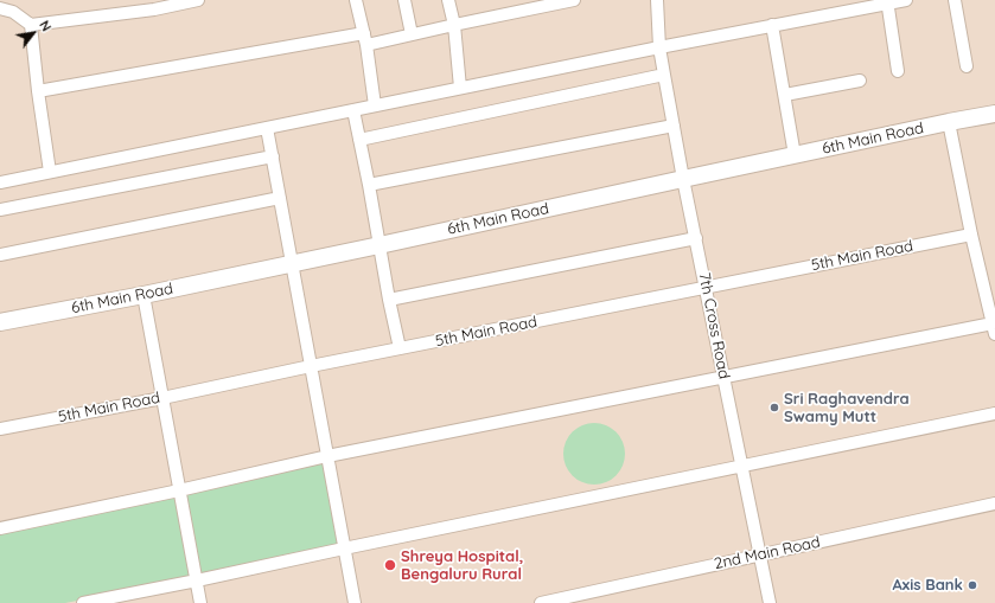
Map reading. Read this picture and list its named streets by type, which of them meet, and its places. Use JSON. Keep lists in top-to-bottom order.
{
  "streets": {
    "street": [
      "6th Main Road",
      "5th Main Road",
      "7th Cross Road",
      "2nd Main Road"
    ]
  },
  "crossings": [
    ["6th Main Road", "7th Cross Road"],
    ["5th Main Road", "7th Cross Road"],
    ["7th Cross Road", "2nd Main Road"]
  ],
  "places": ["Sri Raghavendra Swamy Mutt", "Shreya Hospital, Bengaluru Rural", "Axis Bank"],
  "north": "top right"
}
